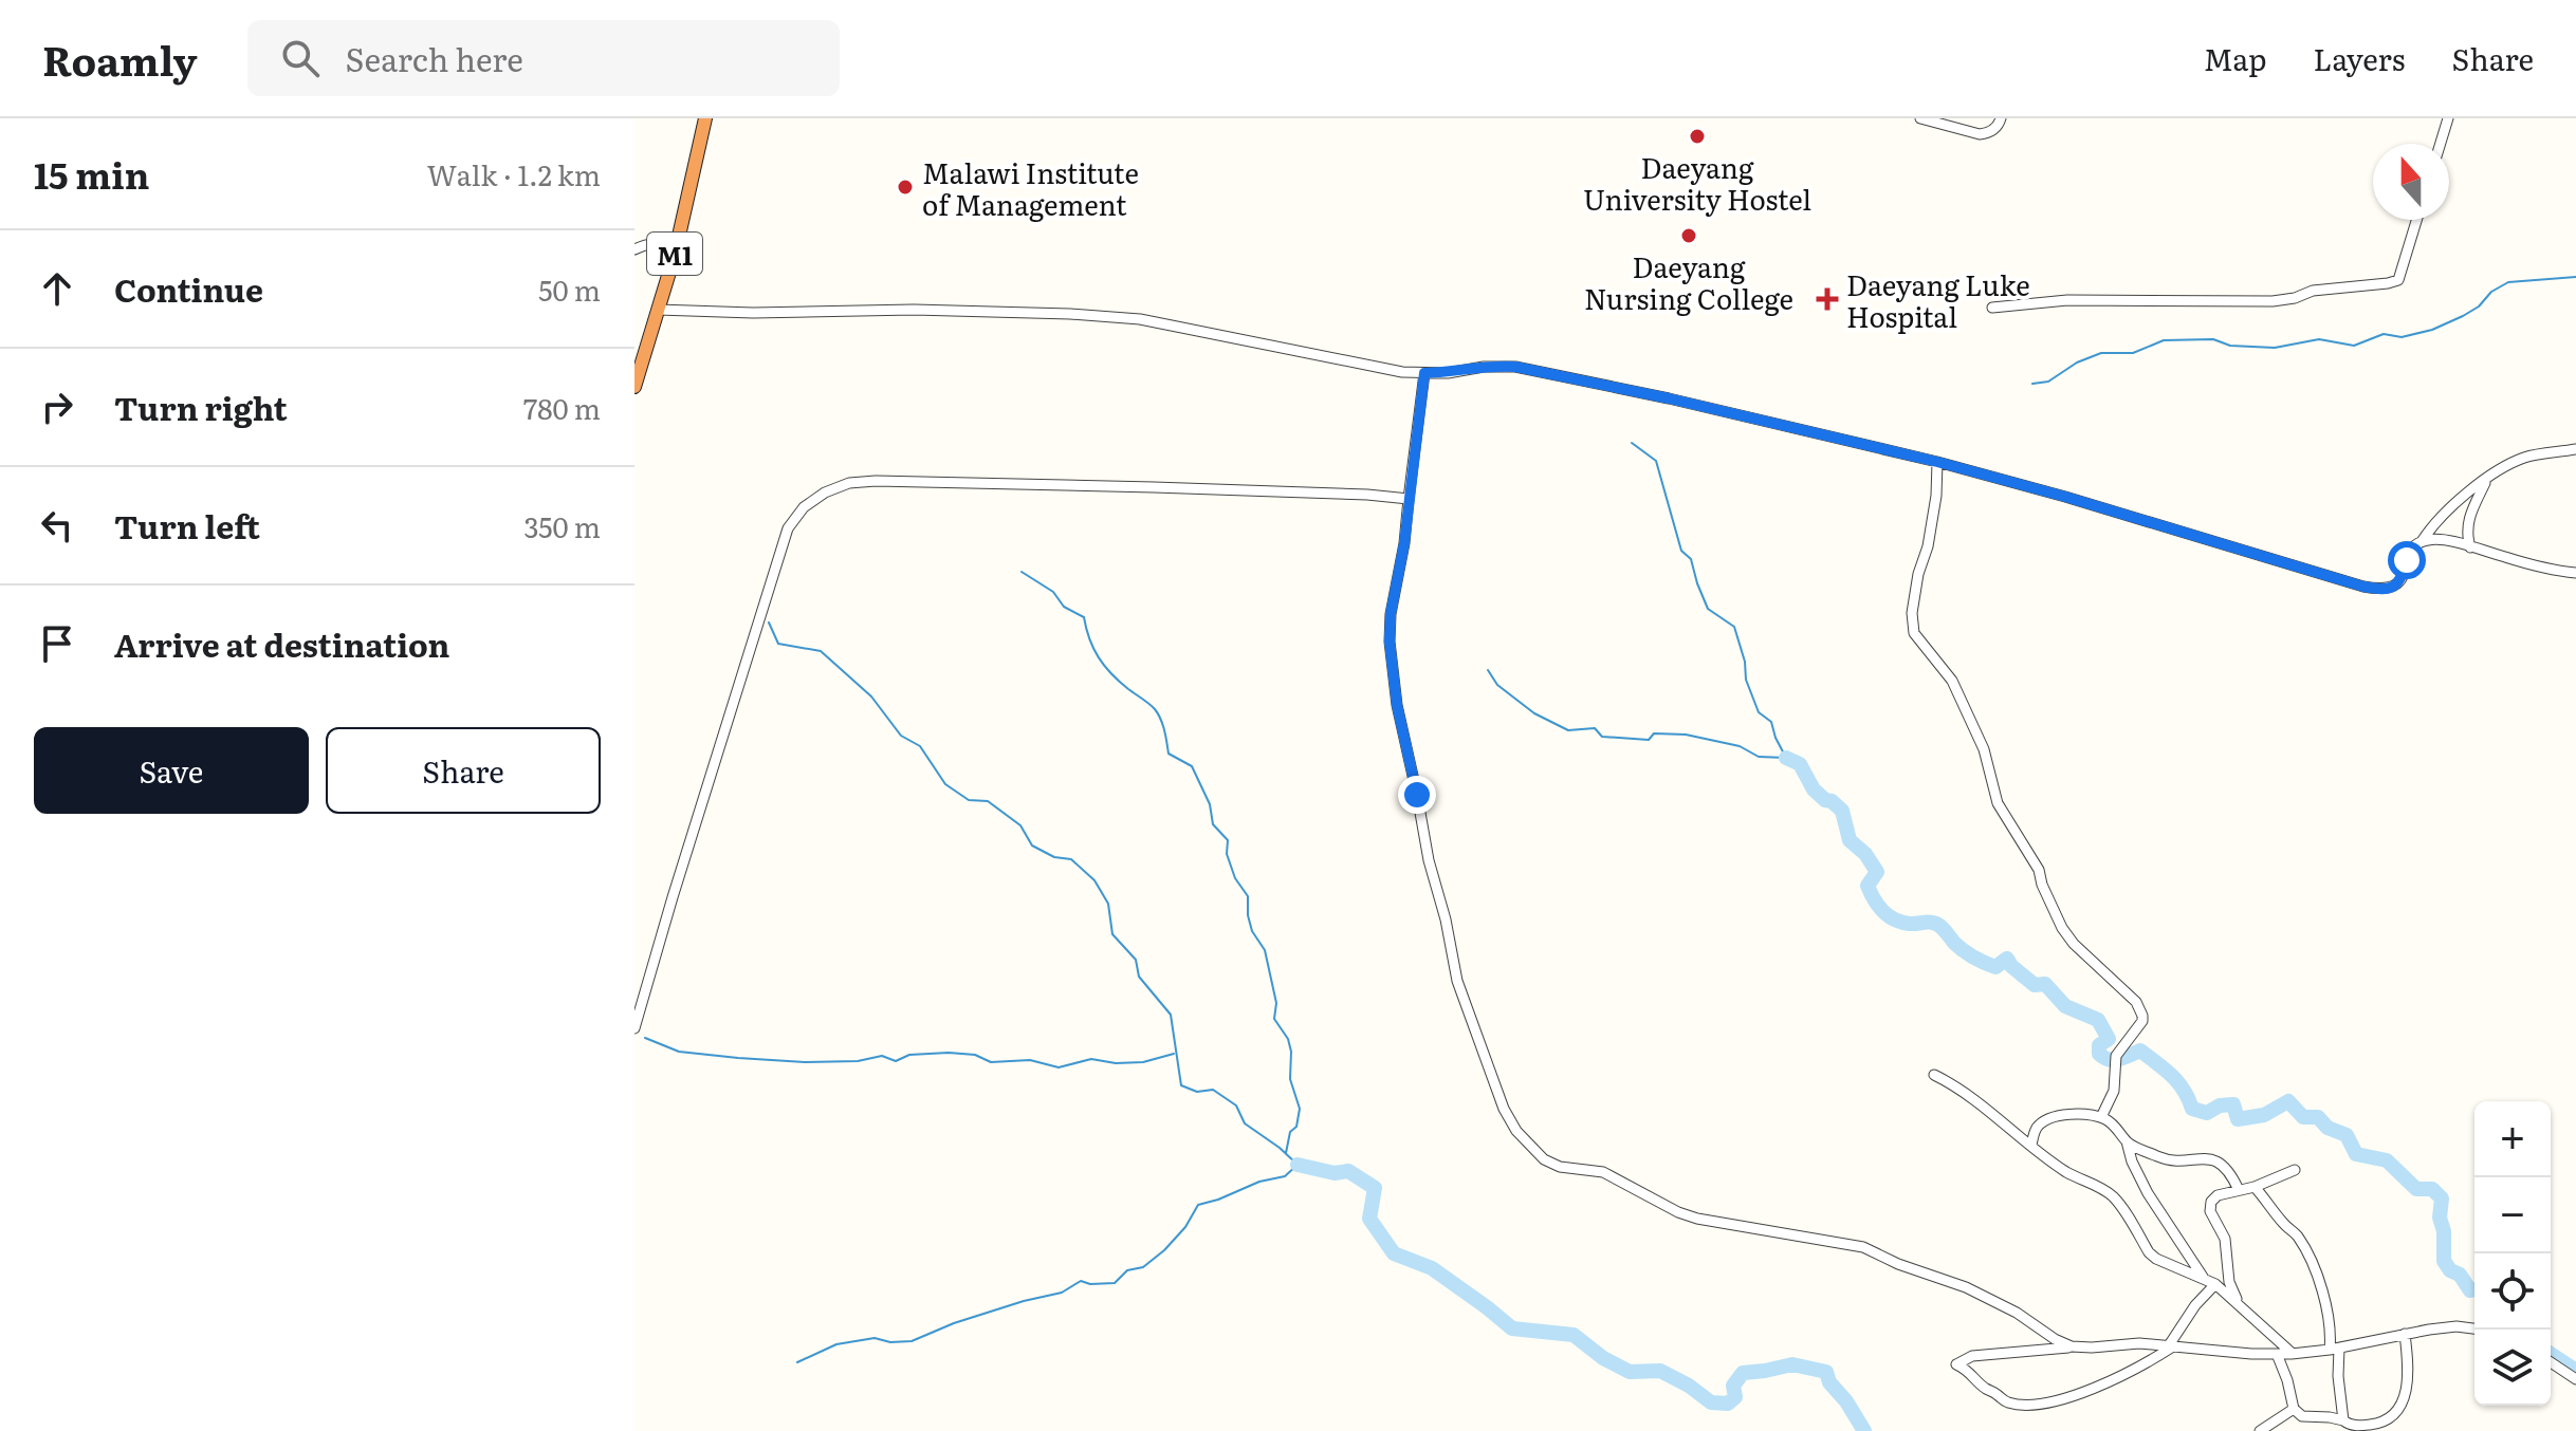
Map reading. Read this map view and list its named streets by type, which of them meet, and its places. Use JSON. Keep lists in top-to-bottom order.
{
  "streets": {
    "highway": ["M1"]
  },
  "places": {
    "other": ["Daeyang University Hostel", "Malawi Institute of Management", "Daeyang Nursing College"],
    "health": ["Daeyang Luke Hospital"]
  },
  "north": "top",
  "page": {
    "header": "Roamly",
    "search": "Search here",
    "nav": ["Map", "Layers", "Share"],
    "heading": ["15 min", "Walk · 1.2 km"],
    "list": [
      ["Continue", "50 m"],
      ["Turn right", "780 m"],
      ["Turn left", "350 m"],
      "Arrive at destination"
    ],
    "buttons": ["Save", "Share"],
    "map_buttons": ["+", "−"]
  }
}
